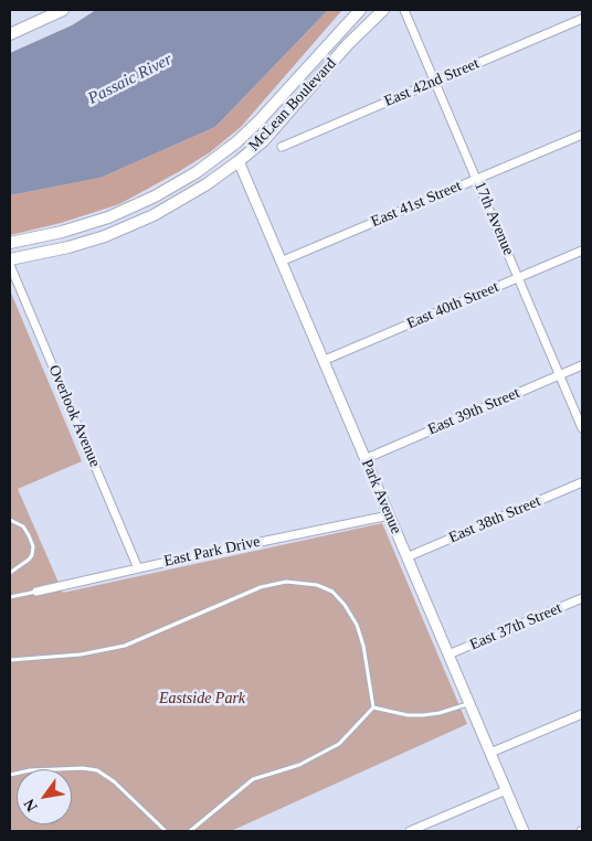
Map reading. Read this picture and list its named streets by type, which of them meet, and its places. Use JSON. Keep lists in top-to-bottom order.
{
  "streets": {
    "main road": ["McLean Boulevard"],
    "street": [
      "East 42nd Street",
      "East 41st Street",
      "17th Avenue",
      "East 40th Street",
      "East 39th Street",
      "Overlook Avenue",
      "Park Avenue",
      "East 38th Street",
      "East Park Drive",
      "East 37th Street"
    ]
  },
  "crossings": [
    ["East 42nd Street", "17th Avenue"],
    ["McLean Boulevard", "Park Avenue"],
    ["East 41st Street", "17th Avenue"],
    ["East 41st Street", "Park Avenue"],
    ["17th Avenue", "East 40th Street"],
    ["17th Avenue", "East 39th Street"],
    ["East 40th Street", "Park Avenue"],
    ["East 39th Street", "Park Avenue"],
    ["Overlook Avenue", "East Park Drive"],
    ["Park Avenue", "East 38th Street"],
    ["Park Avenue", "East Park Drive"],
    ["Park Avenue", "East 37th Street"]
  ],
  "water": ["Passaic River"],
  "parks": ["Eastside Park"],
  "north": "bottom left"
}
